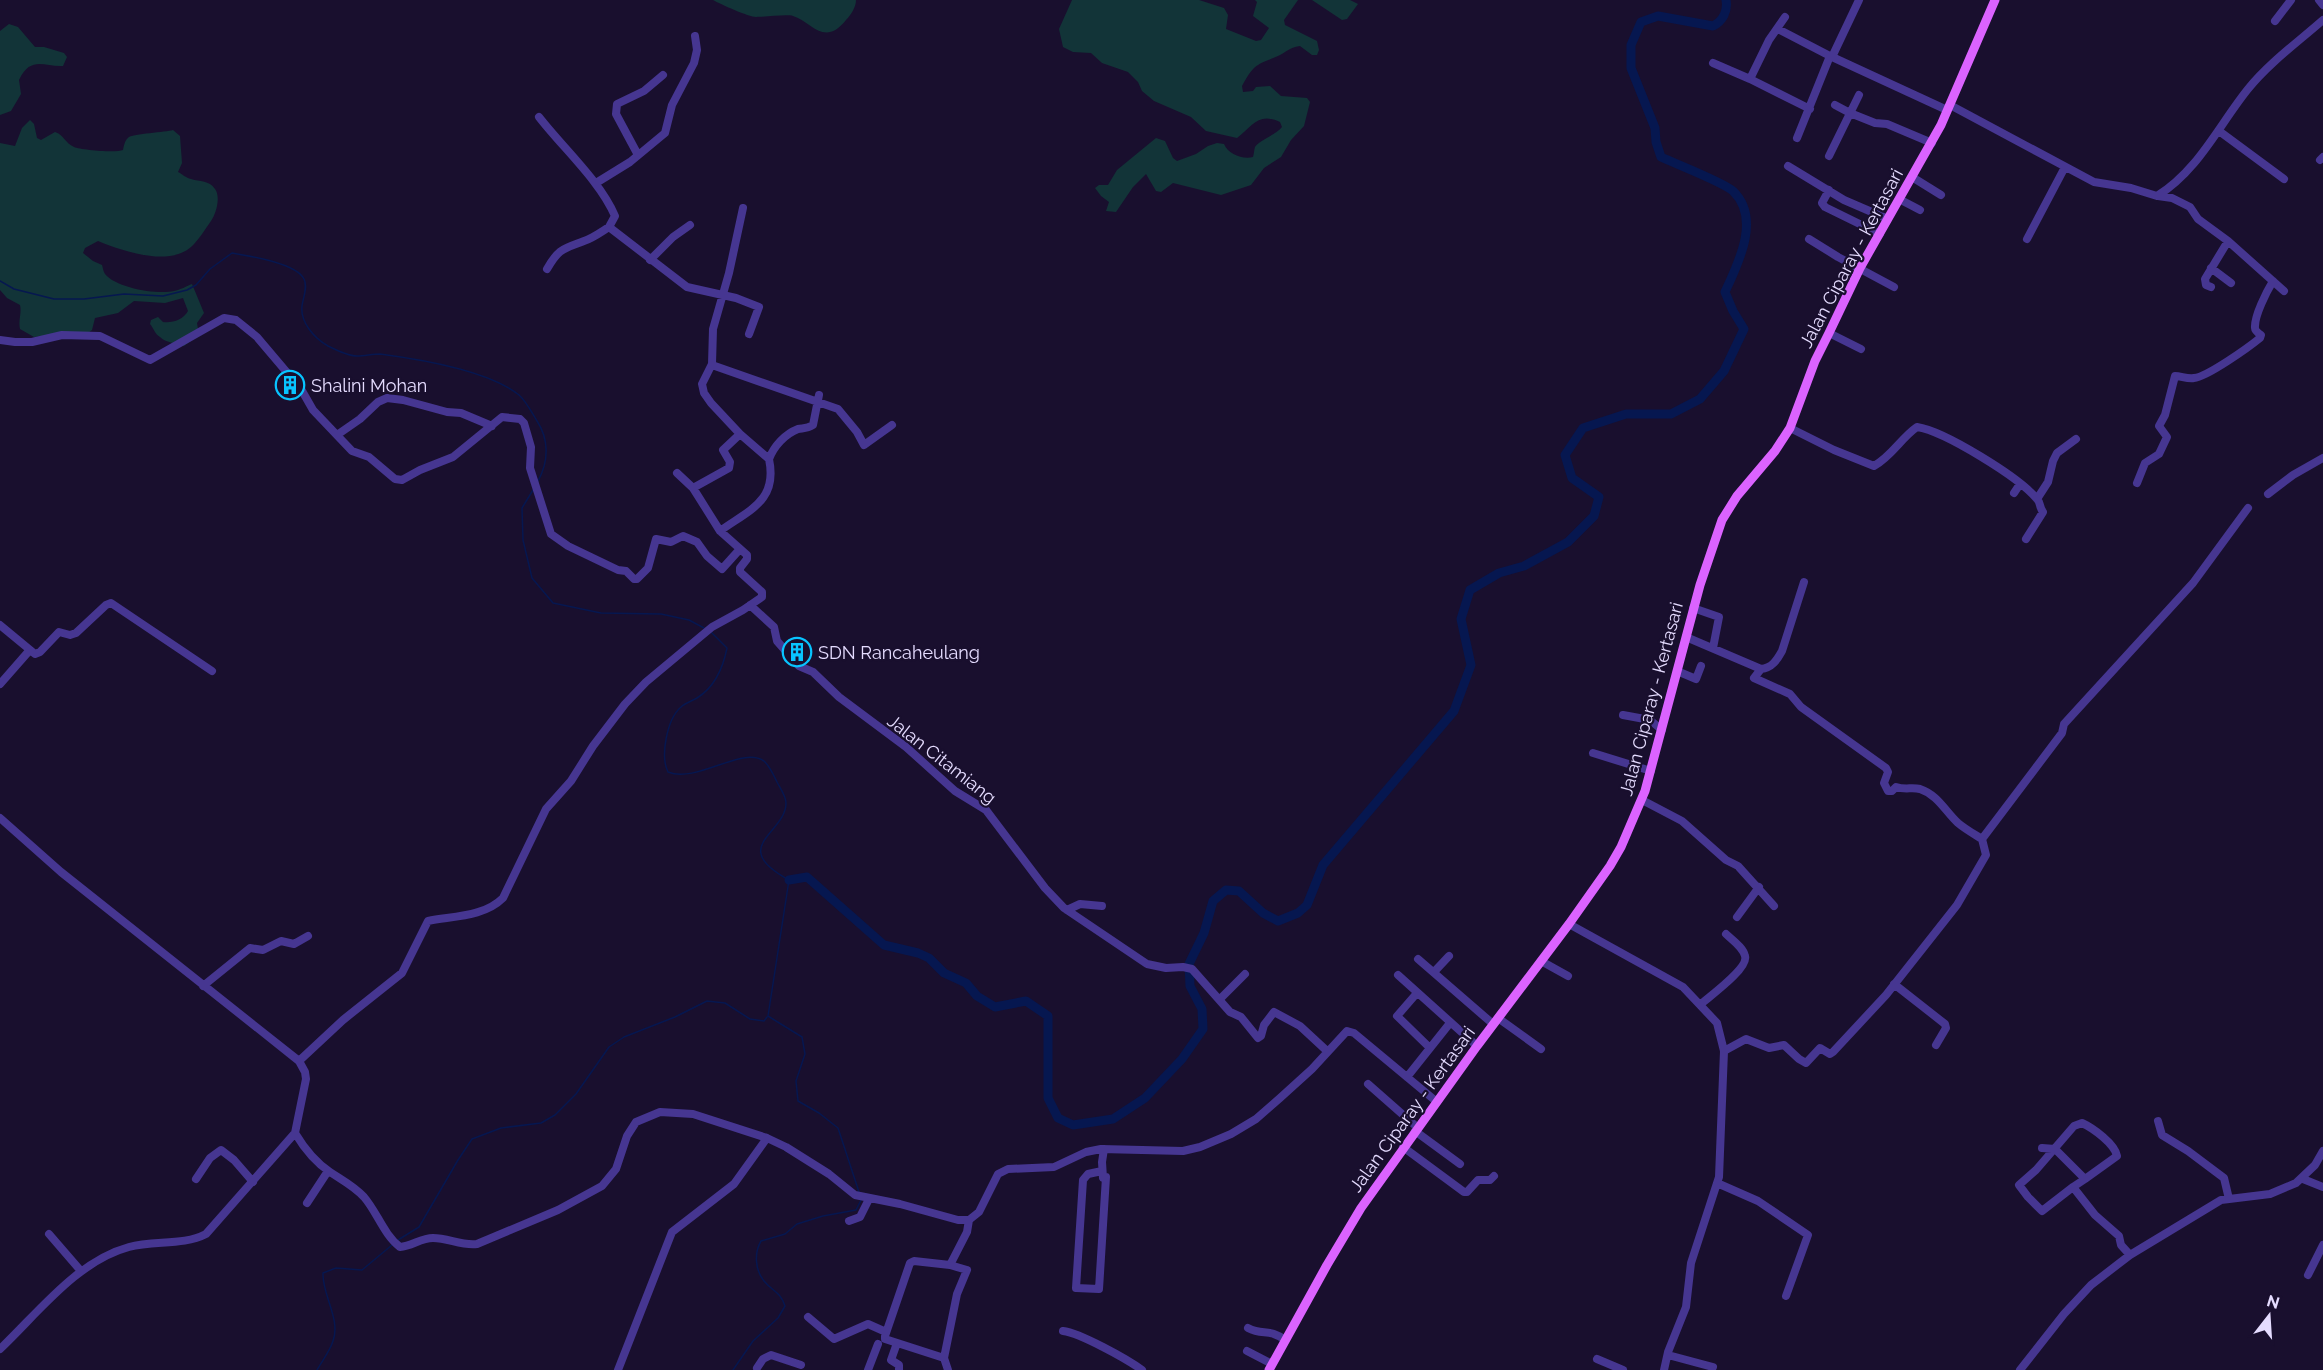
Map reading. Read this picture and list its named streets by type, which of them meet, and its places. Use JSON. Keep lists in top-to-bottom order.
{
  "streets": {
    "main road": ["Jalan Ciparay - Kertasari"],
    "street": ["Jalan Citamiang"]
  },
  "places": {
    "building": ["Shalini Mohan", "SDN Rancaheulang"]
  },
  "north": "top"
}
